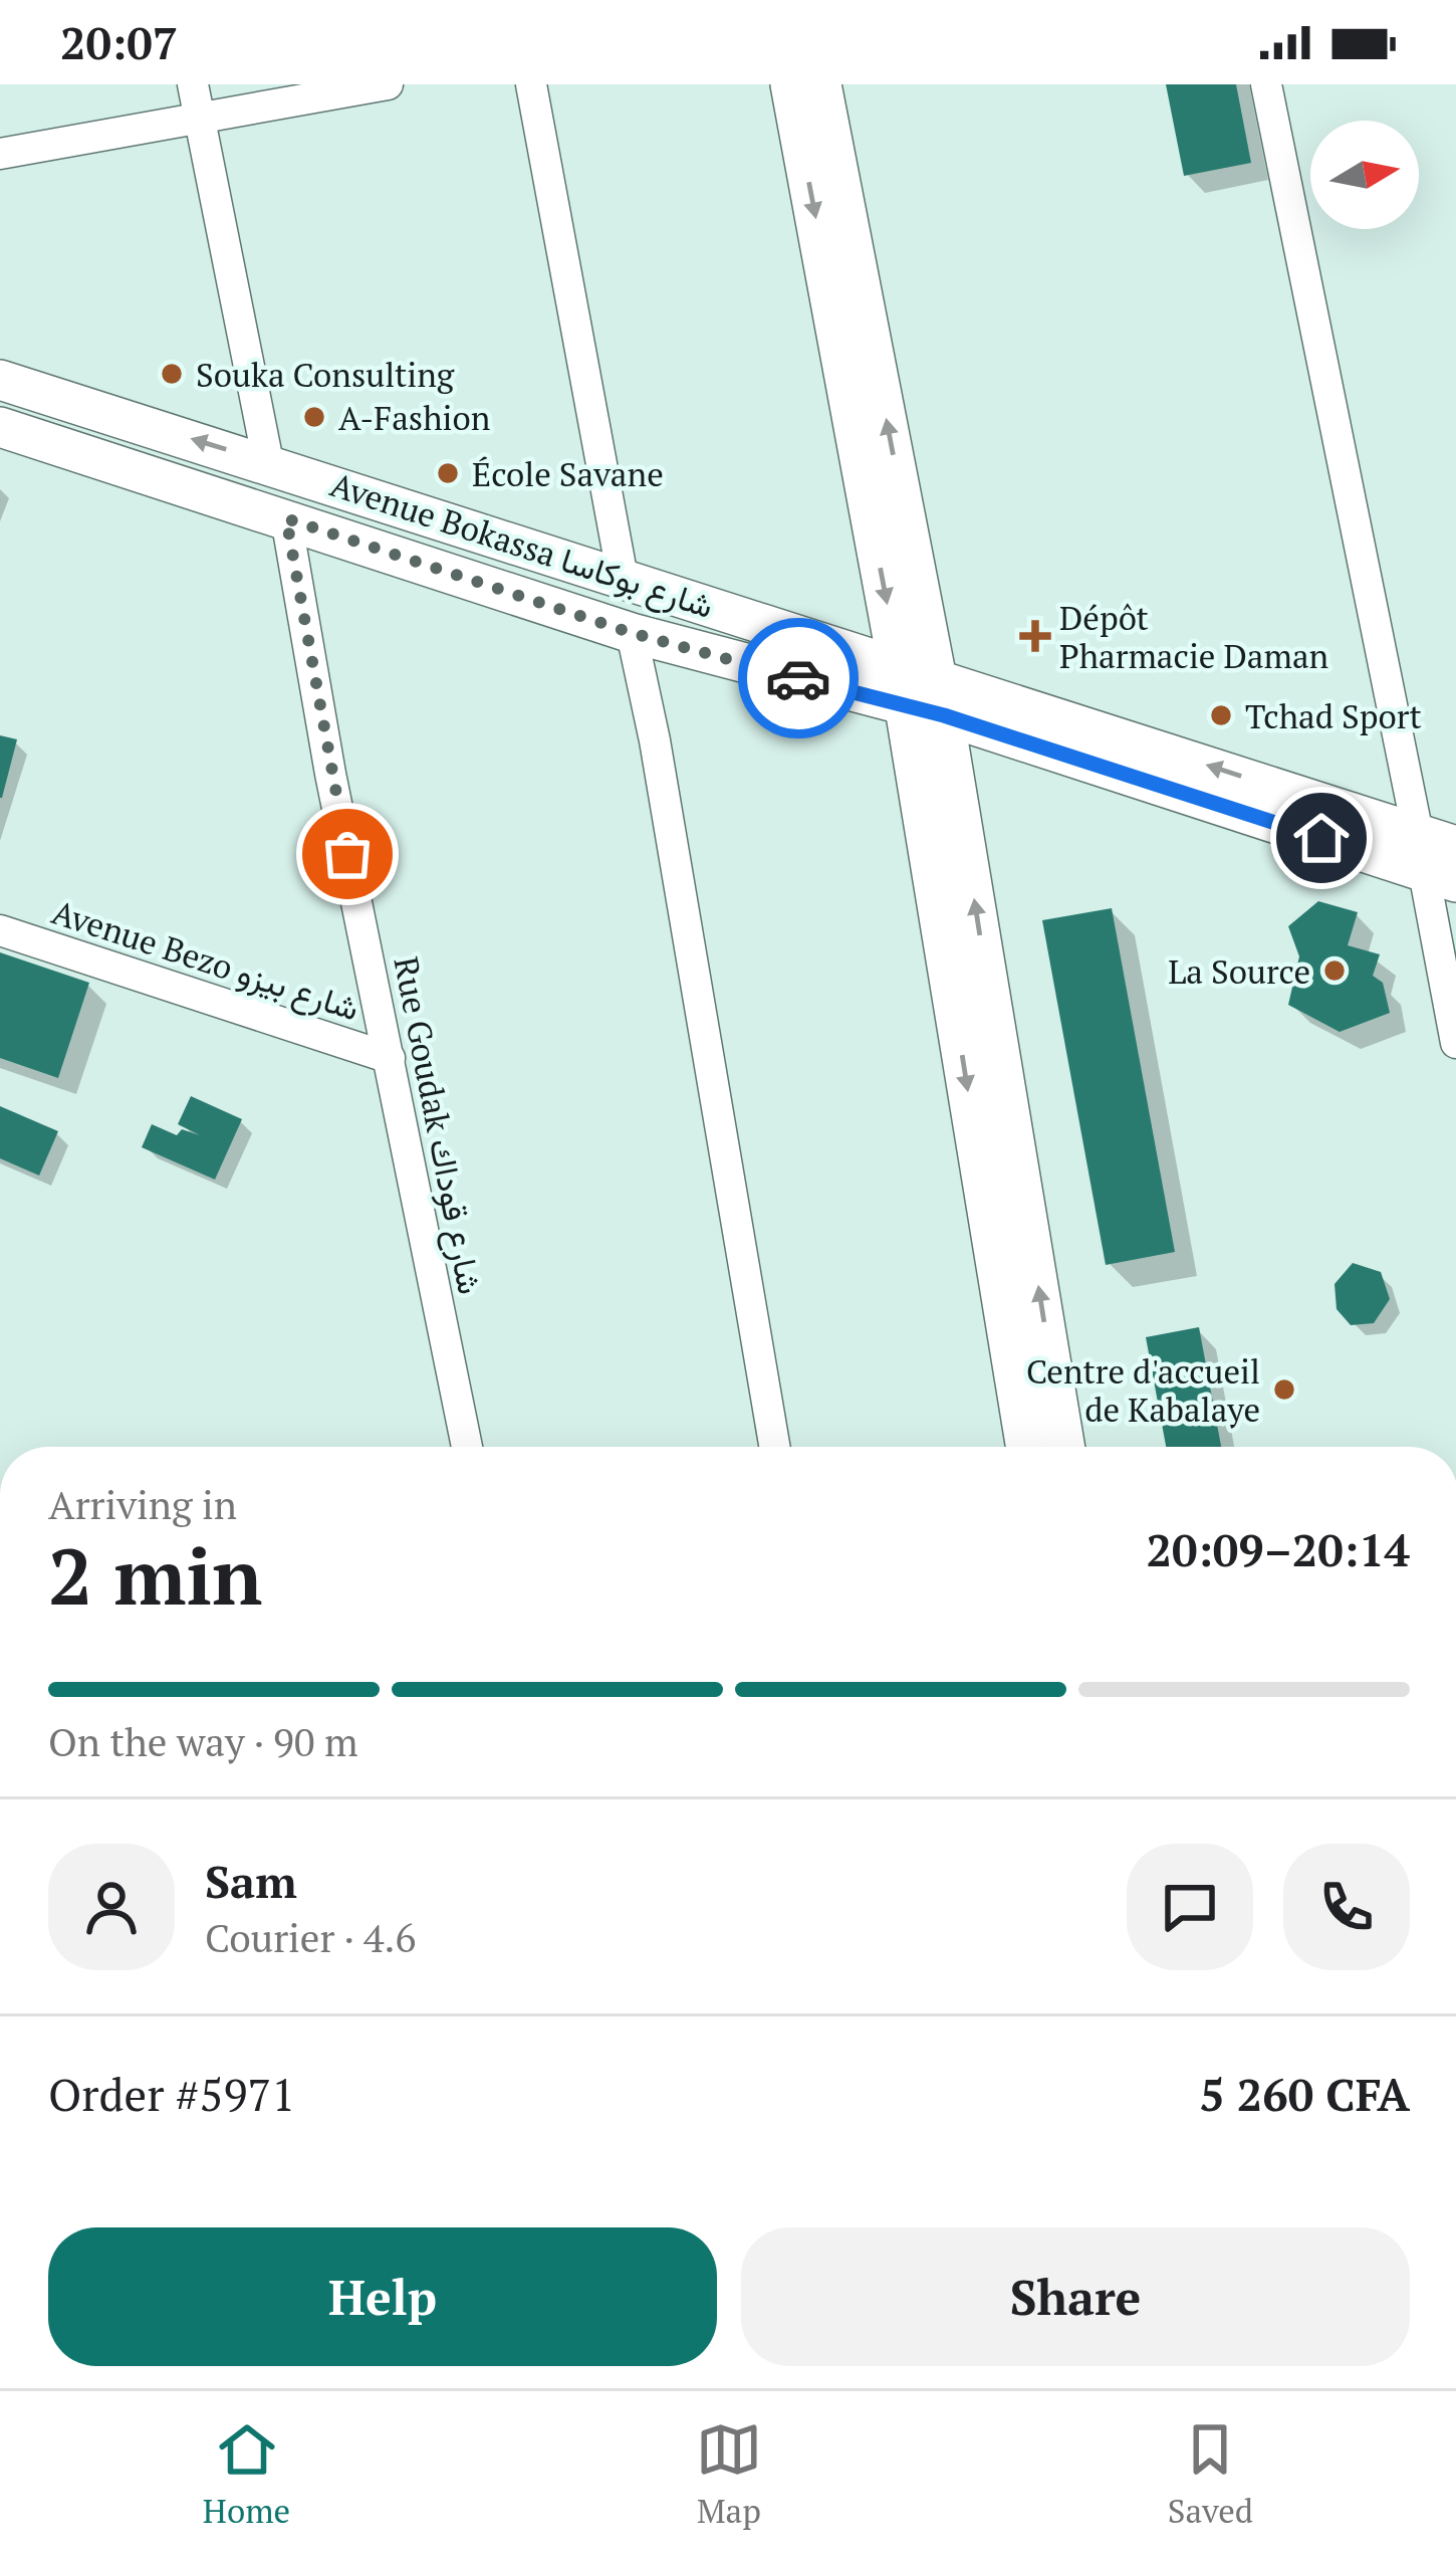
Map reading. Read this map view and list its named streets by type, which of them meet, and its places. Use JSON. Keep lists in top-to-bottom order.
{
  "streets": {
    "street": ["Avenue Bokassa شارع بوكاسا", "Avenue Bezo شارع بيزو", "Rue Goudak شارع قوداك"]
  },
  "crossings": [
    ["Avenue Bokassa شارع بوكاسا", "Rue Goudak شارع قوداك"],
    ["Avenue Bezo شارع بيزو", "Rue Goudak شارع قوداك"]
  ],
  "places": {
    "other": [
      "Souka Consulting",
      "A-Fashion",
      "École Savane",
      "Tchad Sport",
      "La Source",
      "Centre d'accueil de Kabalaye"
    ],
    "health": ["Dépôt Pharmacie Daman"]
  },
  "north": "right",
  "page": {
    "status": "20:07",
    "heading": ["2 min", "Arriving in", "20:09–20:14"],
    "panel": [
      "Sam",
      "Courier · 4.6",
      "Order #5971",
      "5 260 CFA"
    ],
    "bar": "On the way · 90 m",
    "buttons": ["Help", "Share"],
    "tabs": ["Home", "Map", "Saved"]
  }
}
